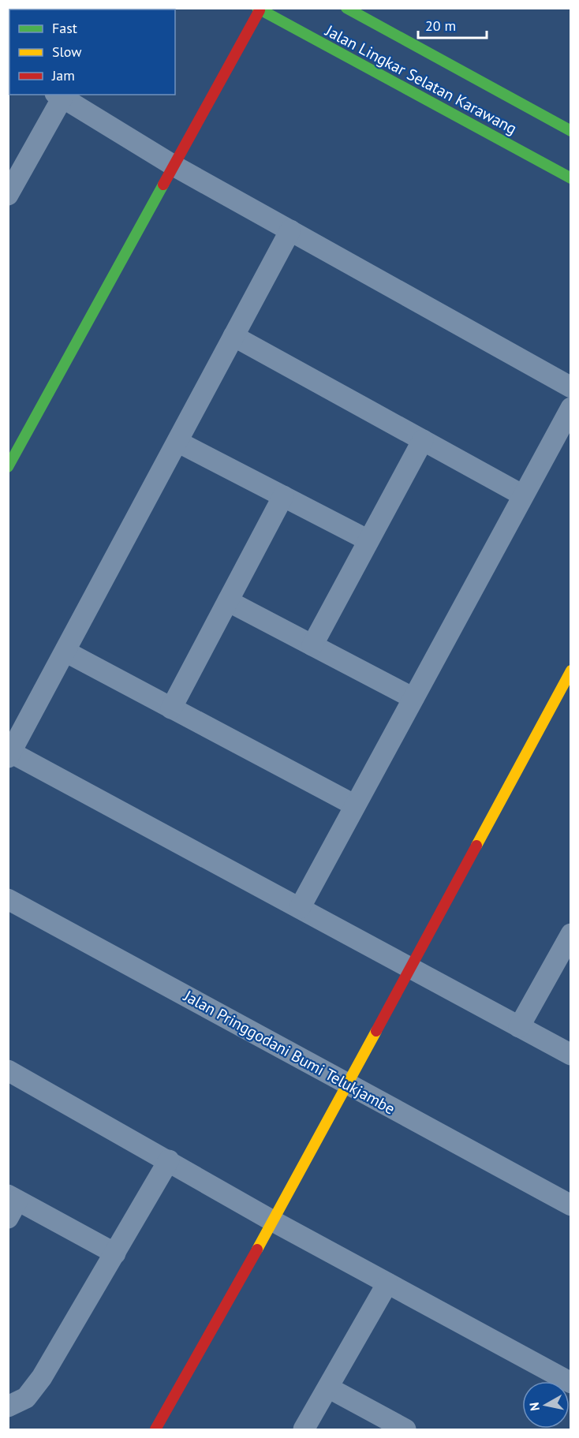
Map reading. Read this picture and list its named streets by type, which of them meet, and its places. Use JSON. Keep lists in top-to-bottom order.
{
  "streets": {
    "street": ["Jalan Lingkar Selatan Karawang", "Jalan Pringgodani Bumi Telukjambe"]
  },
  "legend": ["Fast", "Slow", "Jam"],
  "scale_bar": "20 m",
  "north": "left"
}
